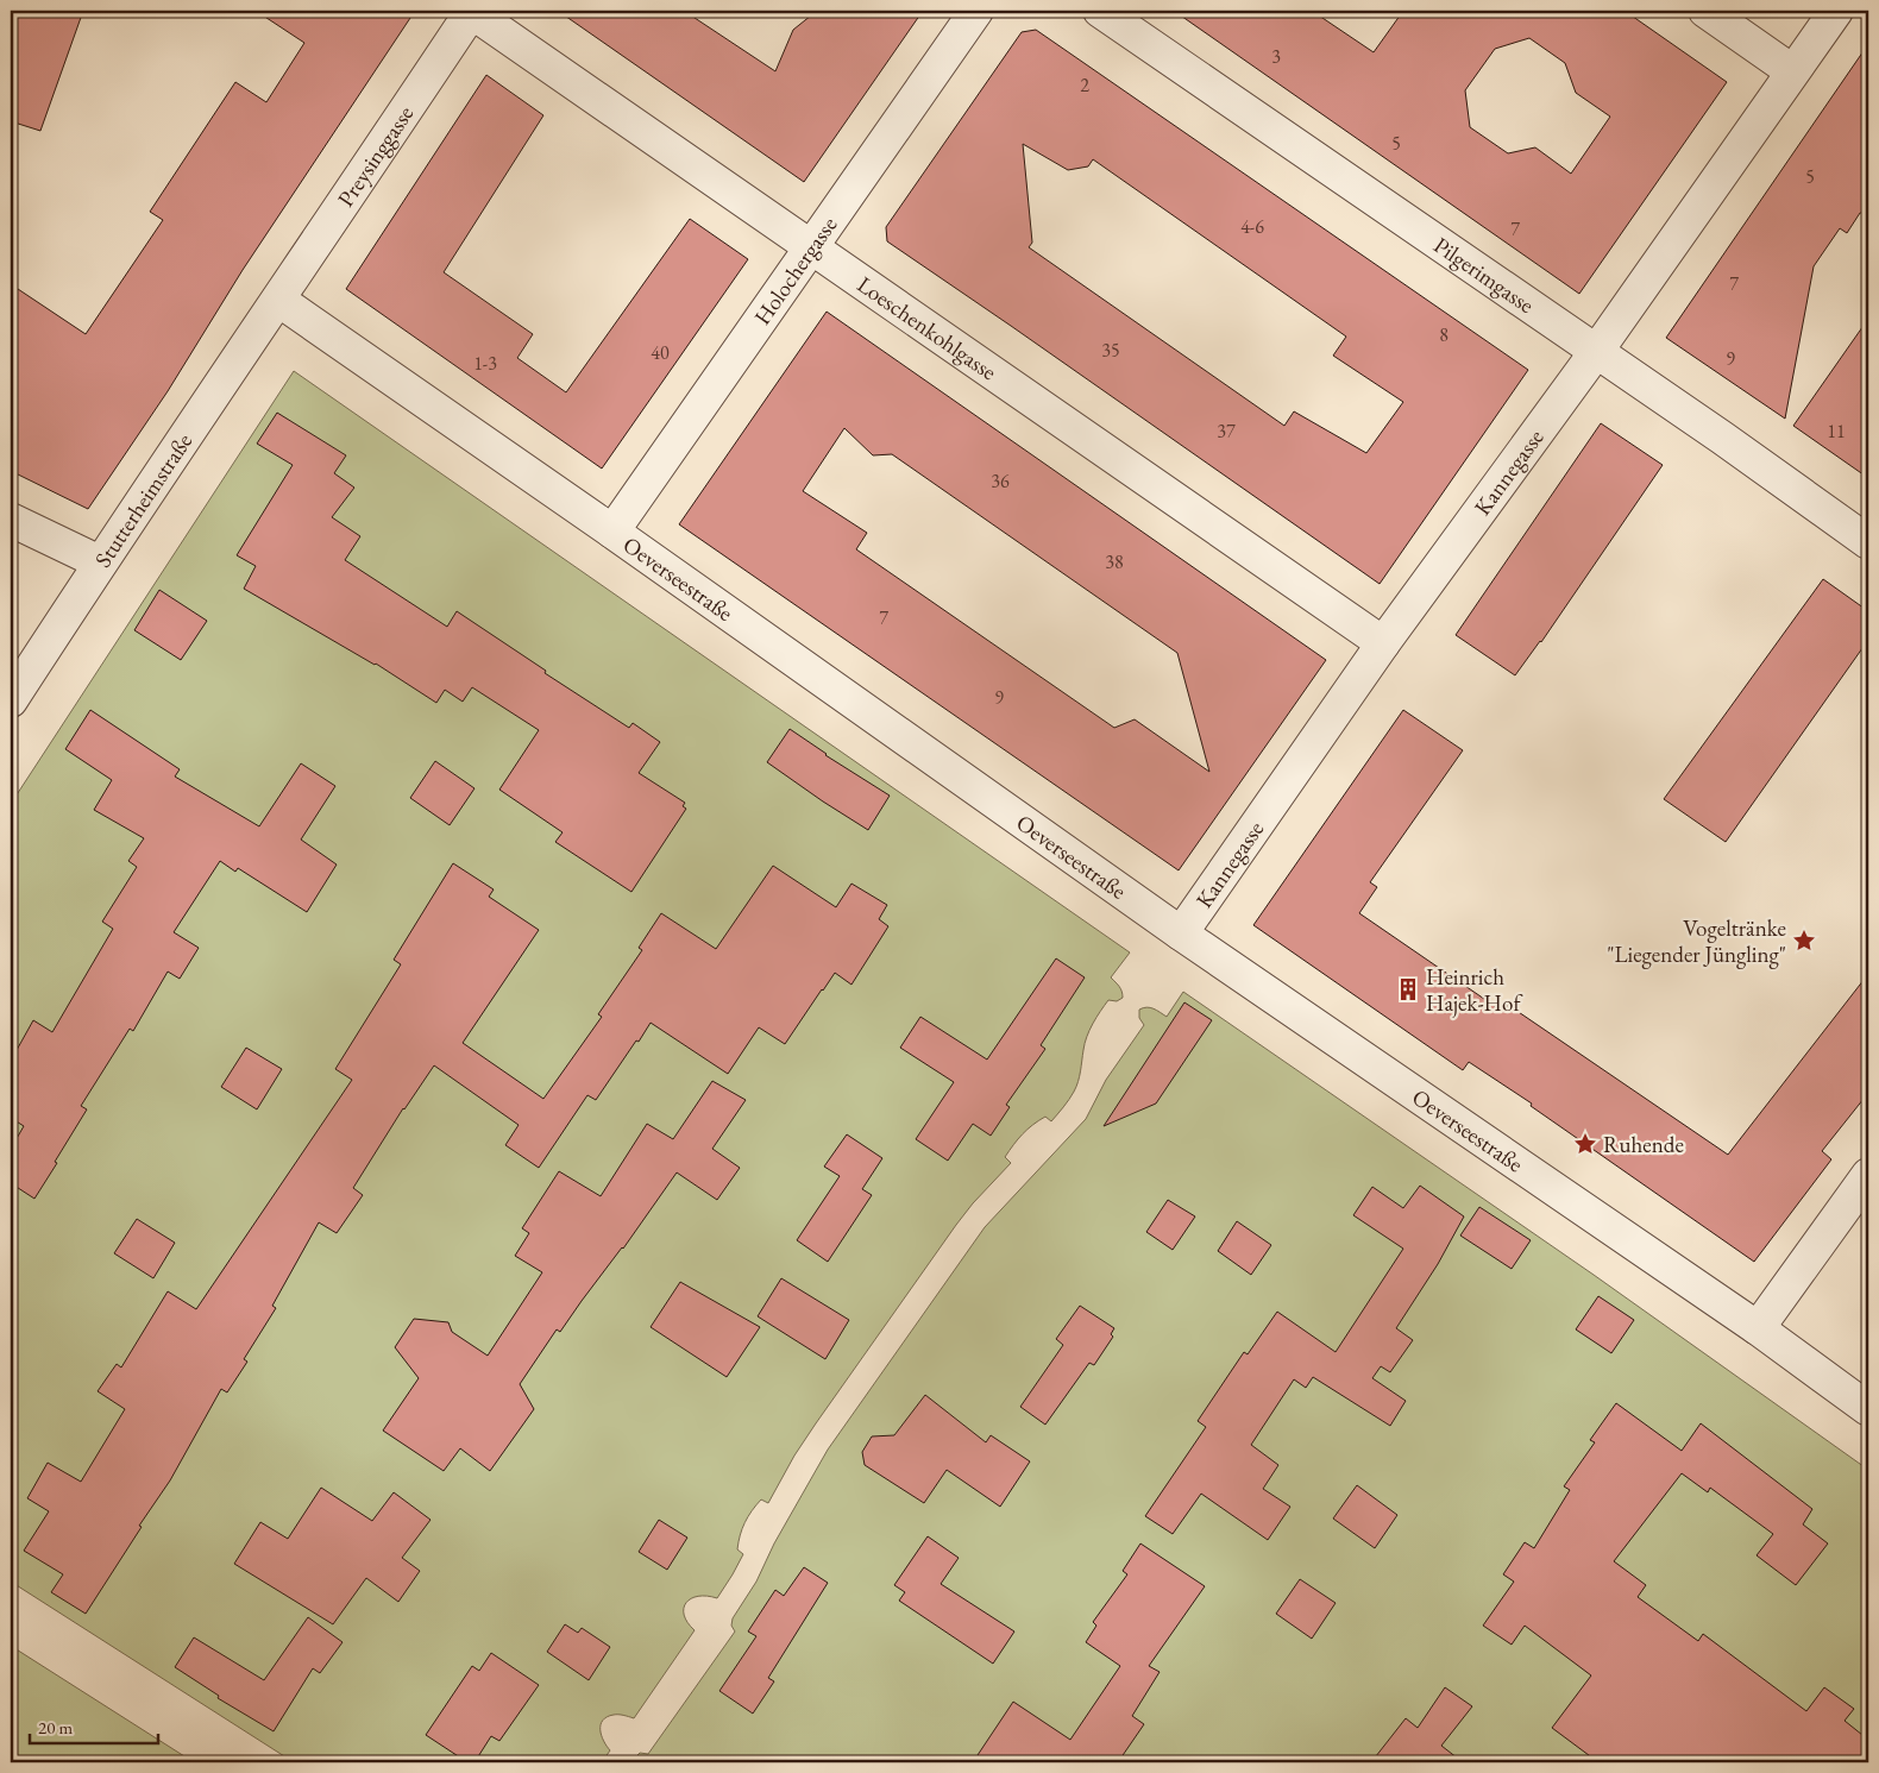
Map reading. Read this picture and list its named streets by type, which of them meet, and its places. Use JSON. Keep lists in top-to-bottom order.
{
  "streets": {
    "street": [
      "Preysinggasse",
      "Holochergasse",
      "Pilgerimgasse",
      "Loeschenkohlgasse",
      "Kannegasse",
      "Stutterheimstraße",
      "Oeverseestraße"
    ]
  },
  "crossings": [
    ["Preysinggasse", "Loeschenkohlgasse"],
    ["Preysinggasse", "Stutterheimstraße"],
    ["Preysinggasse", "Oeverseestraße"],
    ["Holochergasse", "Loeschenkohlgasse"],
    ["Holochergasse", "Oeverseestraße"],
    ["Pilgerimgasse", "Kannegasse"],
    ["Loeschenkohlgasse", "Kannegasse"],
    ["Kannegasse", "Oeverseestraße"],
    ["Stutterheimstraße", "Oeverseestraße"]
  ],
  "places": {
    "place": ["Vogeltränke \"Liegender Jüngling\"", "Ruhende"],
    "building": ["Heinrich Hajek-Hof"]
  },
  "house_numbers": [
    "3",
    "2",
    "5",
    "5",
    "4-6",
    "7",
    "7",
    "8",
    "35",
    "40",
    "9",
    "1-3",
    "37",
    "11",
    "36",
    "38",
    "7",
    "9"
  ],
  "scale_bar": "20 m"
}
